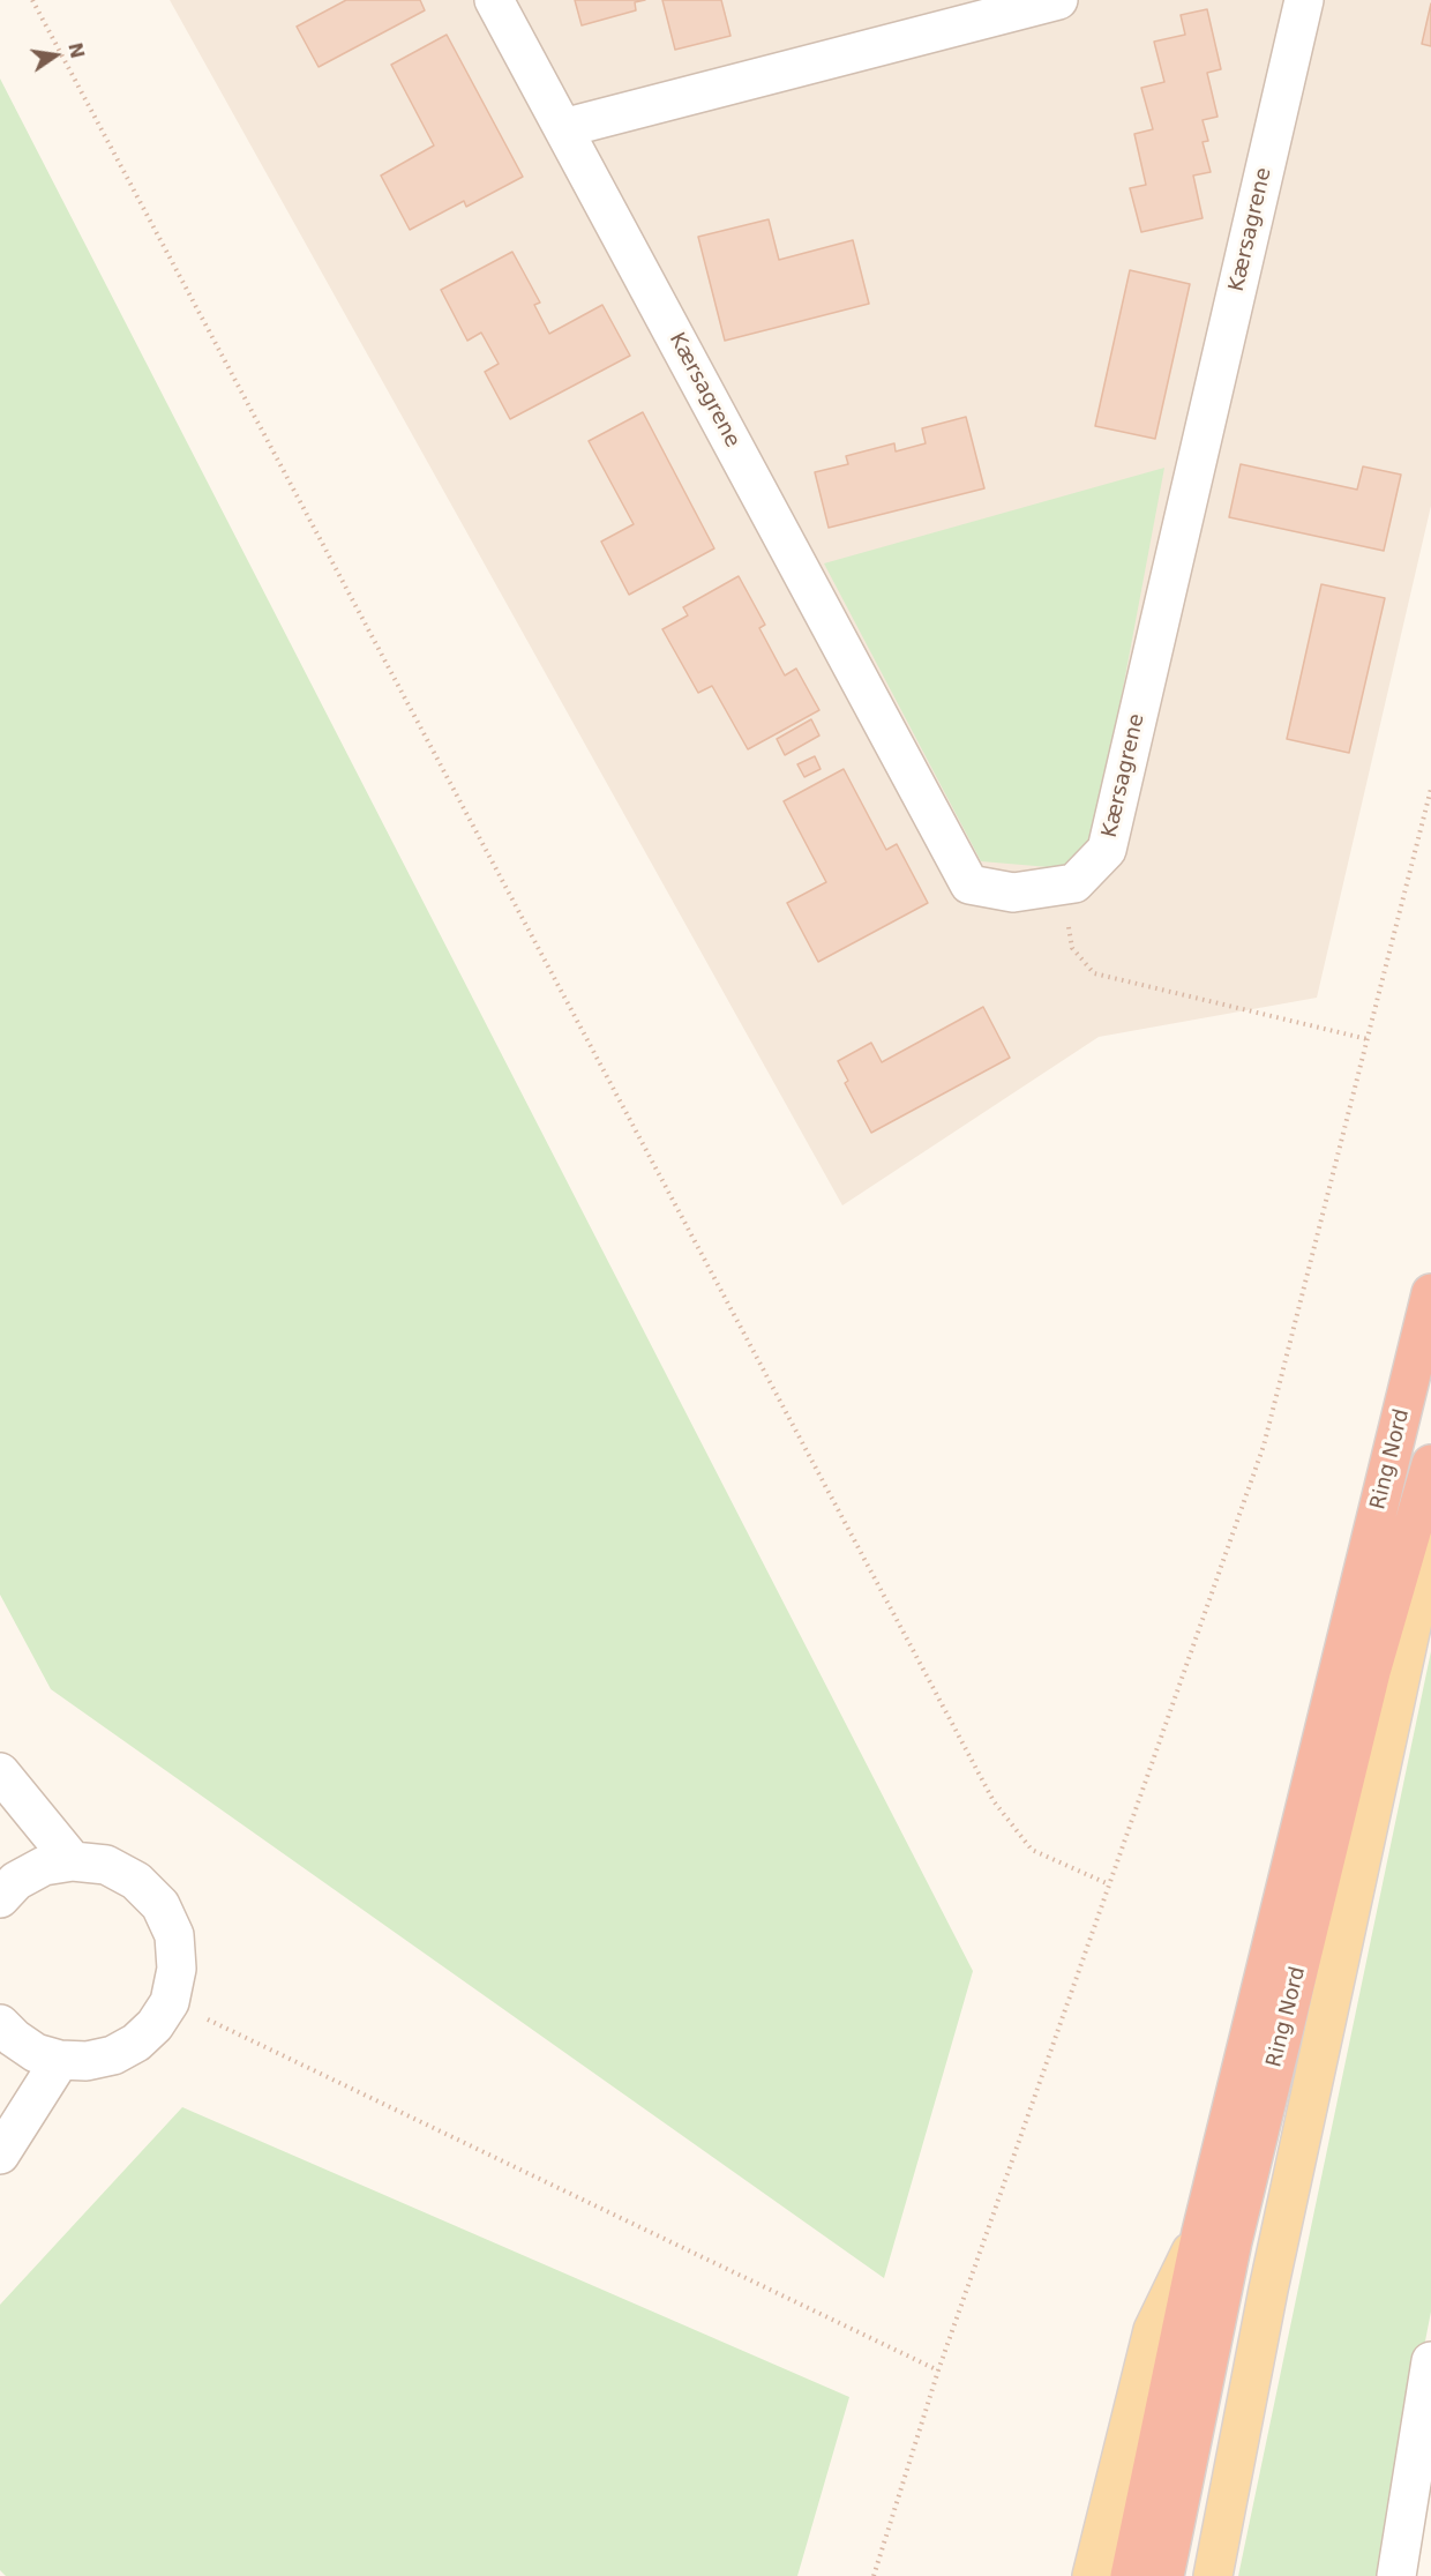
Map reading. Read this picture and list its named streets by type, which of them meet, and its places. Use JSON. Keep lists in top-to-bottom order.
{
  "streets": {
    "highway": ["Ring Nord"],
    "street": ["Kærsagrene"]
  },
  "north": "right"
}
